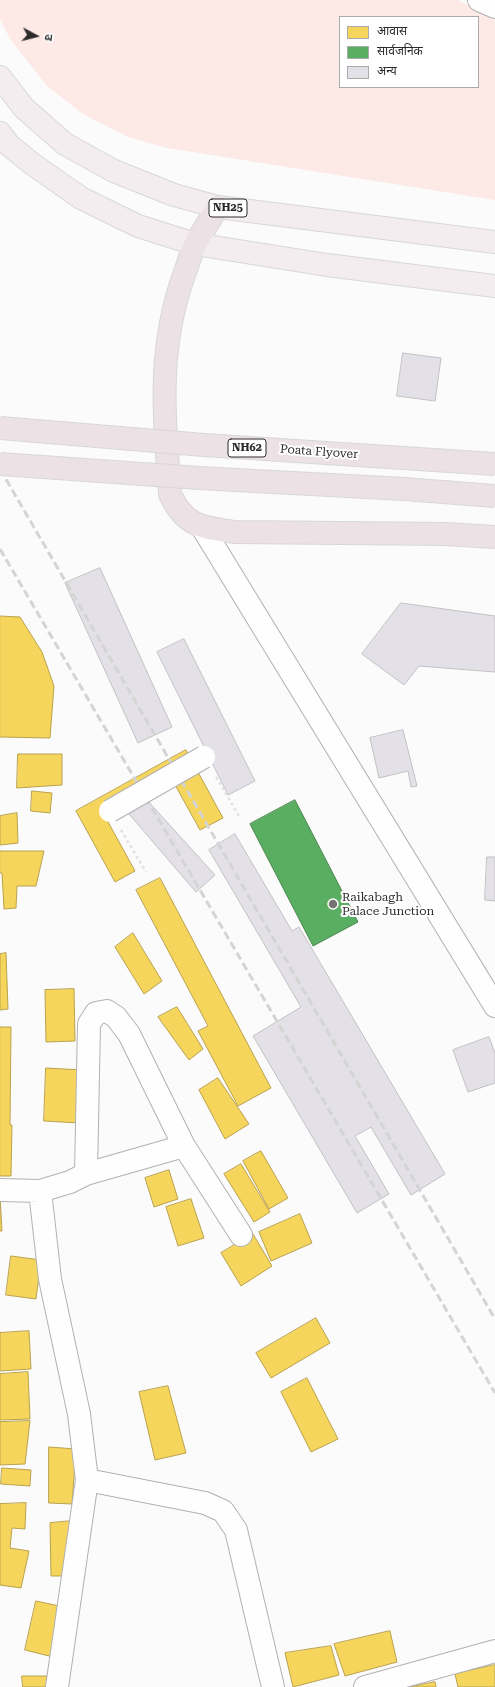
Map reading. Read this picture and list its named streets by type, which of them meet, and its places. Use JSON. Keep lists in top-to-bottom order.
{
  "streets": {
    "highway": ["NH62", "Poata Flyover"],
    "main road": ["NH25"]
  },
  "places": ["Raikabagh Palace Junction"],
  "legend": ["आवास", "सार्वजनिक", "अन्य"],
  "north": "right"
}
